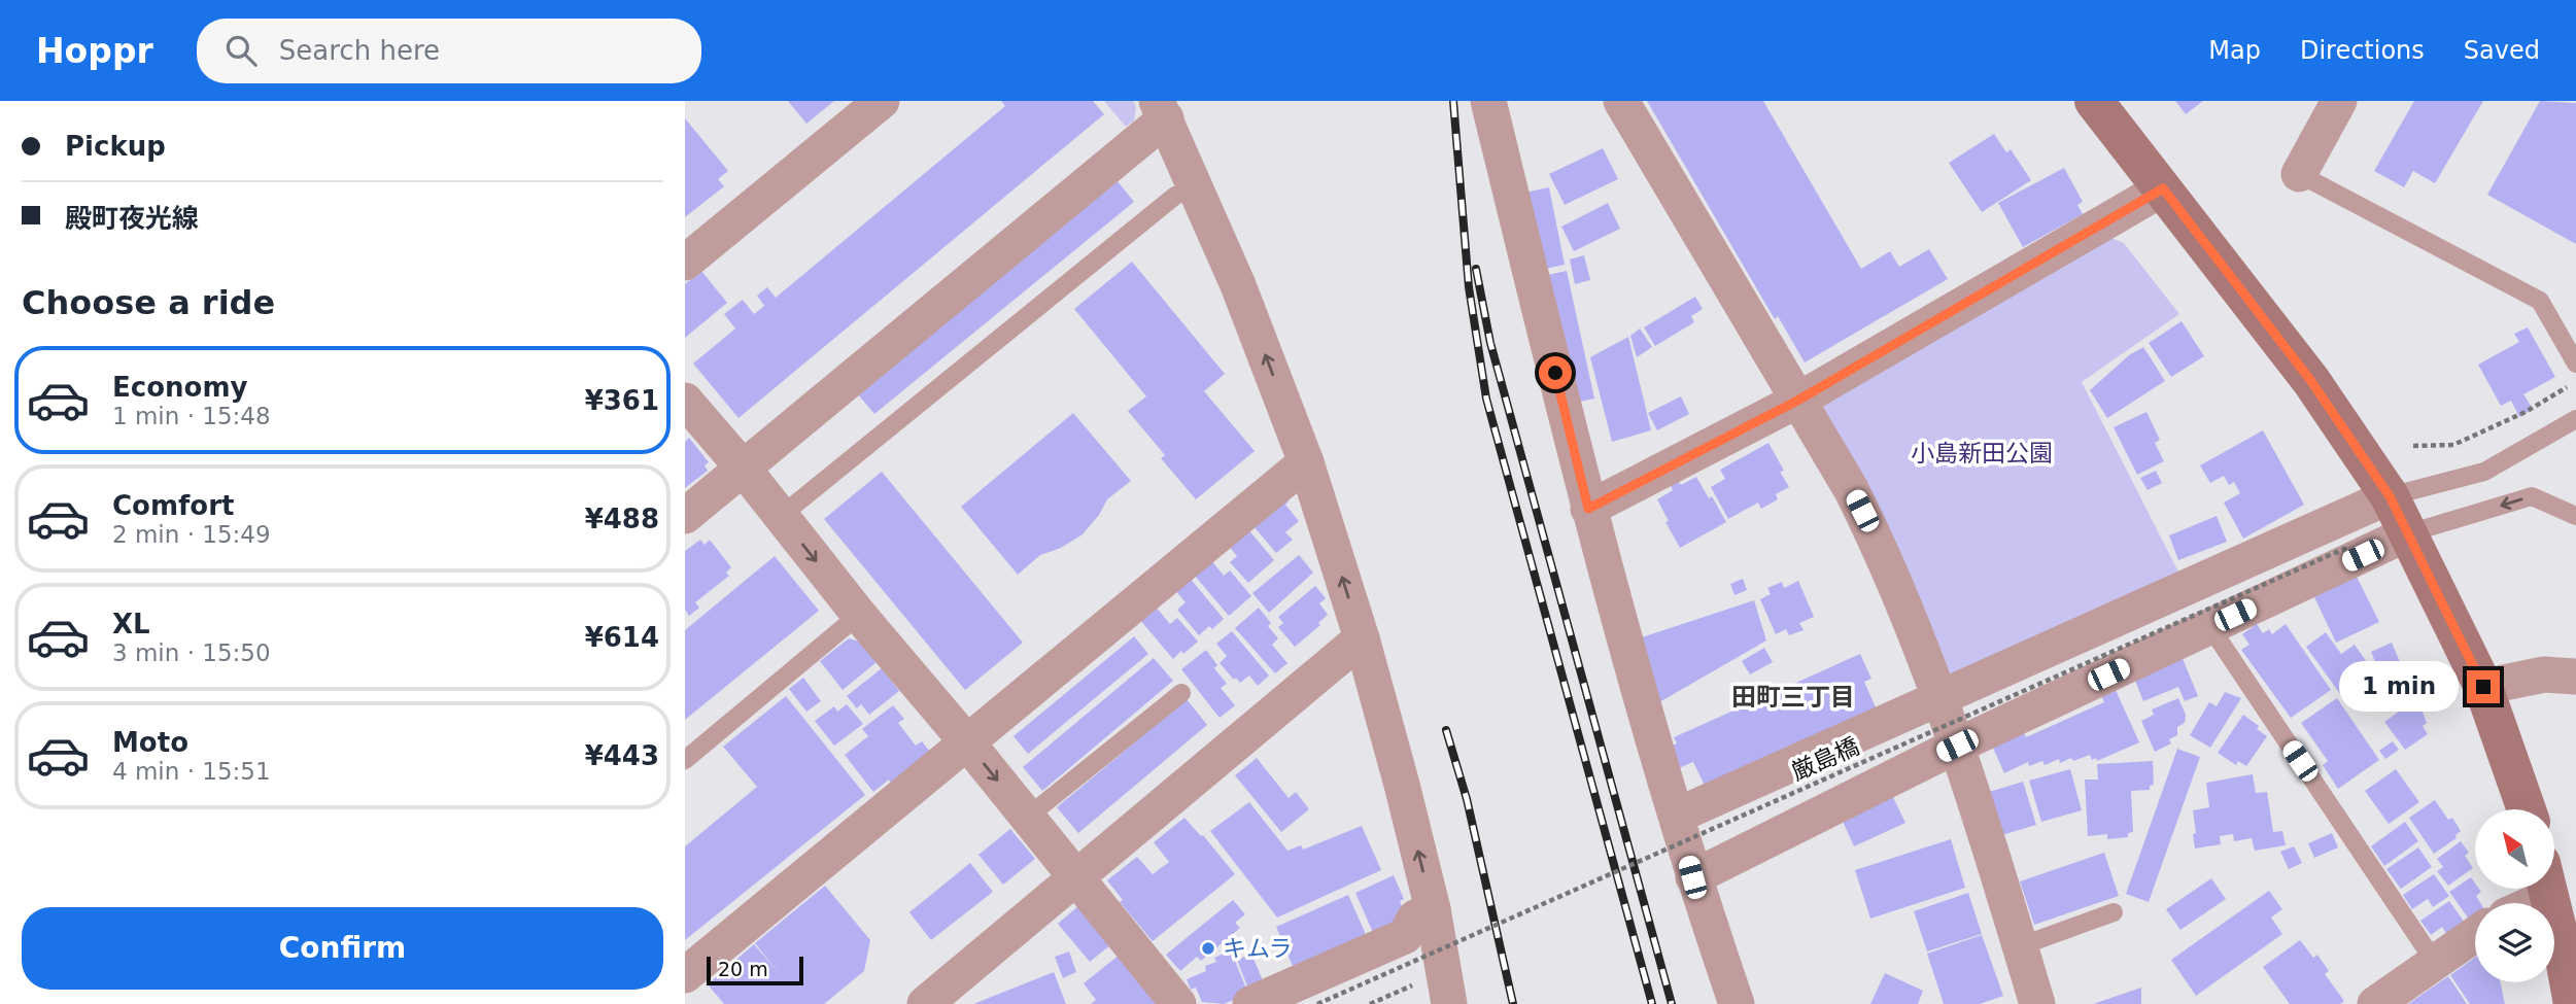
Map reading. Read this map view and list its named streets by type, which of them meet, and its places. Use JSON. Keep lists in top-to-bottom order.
{
  "streets": {
    "path": ["厳島橋"]
  },
  "districts": ["田町三丁目"],
  "parks": ["小島新田公園"],
  "places": ["キムラ"],
  "scale_bar": "20 m",
  "north": "top left",
  "page": {
    "header": "Hoppr",
    "search": "Search here",
    "nav": ["Map", "Directions", "Saved"],
    "banner": ["Pickup", "殿町夜光線"],
    "heading": "Choose a ride",
    "list": [
      {
        "name": "Economy",
        "note": "1 min · 15:48",
        "value": "¥361"
      },
      {
        "name": "Comfort",
        "note": "2 min · 15:49",
        "value": "¥488"
      },
      {
        "name": "XL",
        "note": "3 min · 15:50",
        "value": "¥614"
      },
      {
        "name": "Moto",
        "note": "4 min · 15:51",
        "value": "¥443"
      }
    ],
    "bubble": "1 min",
    "buttons": "Confirm",
    "scale": "20 m"
  }
}
